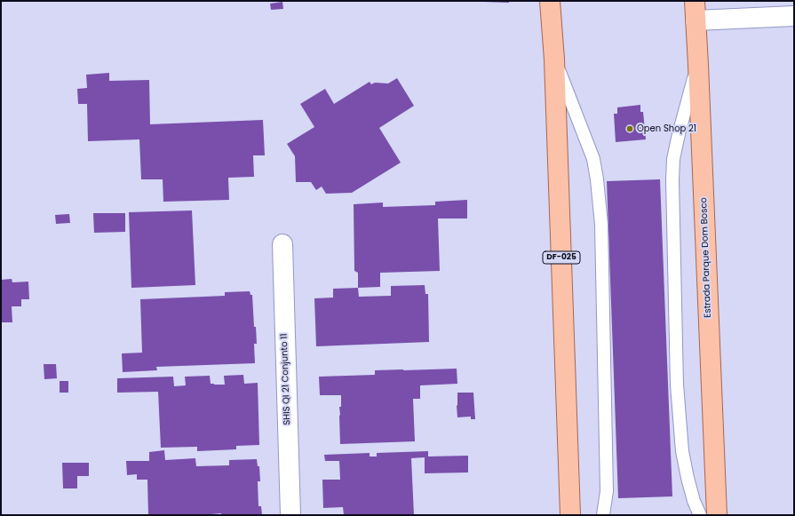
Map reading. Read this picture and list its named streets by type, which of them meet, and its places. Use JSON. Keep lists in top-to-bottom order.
{
  "streets": {
    "main road": ["DF-025", "Estrada Parque Dom Bosco"],
    "street": ["SHIS QI 21 Conjunto 11"]
  },
  "places": ["Open Shop 21"]
}
